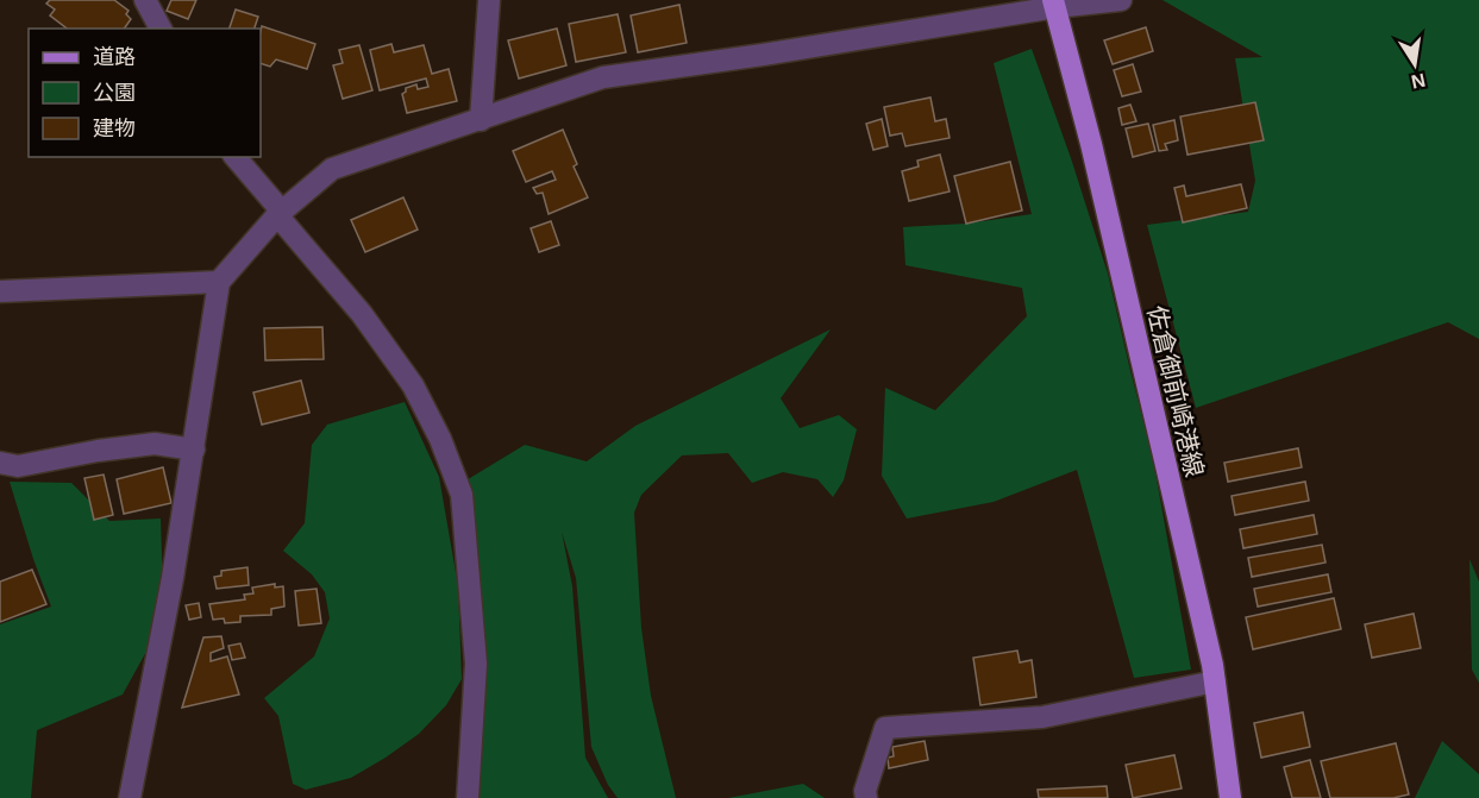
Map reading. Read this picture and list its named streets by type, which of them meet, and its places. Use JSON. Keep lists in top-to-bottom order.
{
  "streets": {
    "main road": ["佐倉御前崎港線"]
  },
  "legend": ["道路", "公園", "建物"],
  "north": "bottom"
}
